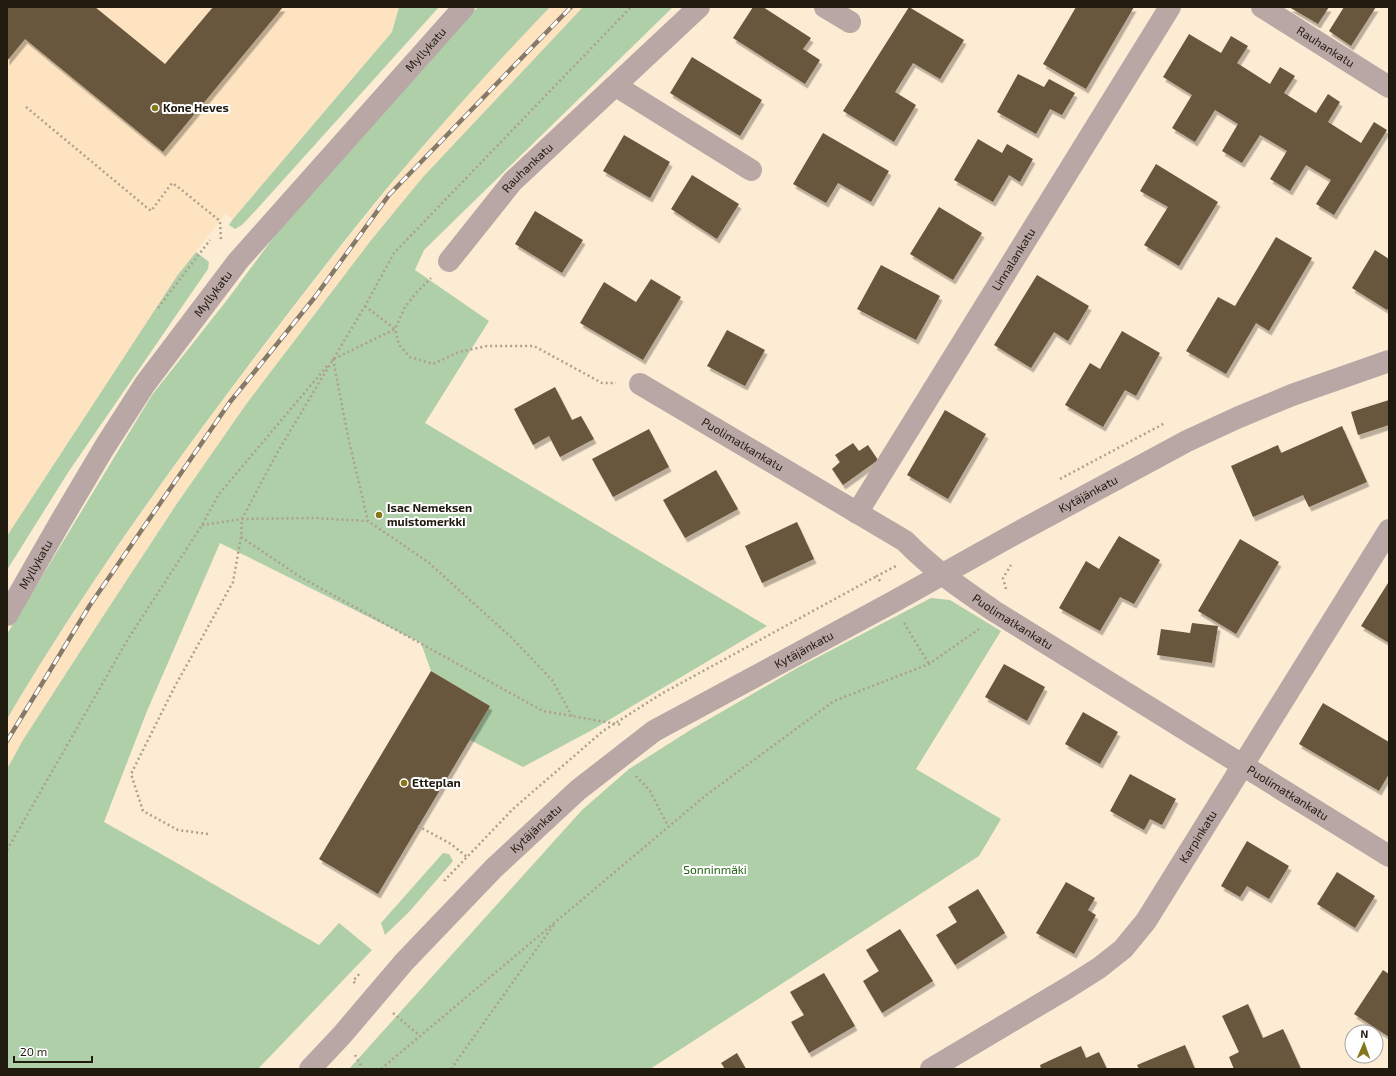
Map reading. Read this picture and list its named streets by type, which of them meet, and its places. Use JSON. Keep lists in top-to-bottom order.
{
  "streets": {
    "street": [
      "Rauhankatu",
      "Myllykatu",
      "Linnalankatu",
      "Puolimatkankatu",
      "Kytäjänkatu",
      "Karpinkatu"
    ]
  },
  "crossings": [
    ["Linnalankatu", "Puolimatkankatu"],
    ["Puolimatkankatu", "Kytäjänkatu"],
    ["Puolimatkankatu", "Karpinkatu"]
  ],
  "parks": ["Sonninmäki"],
  "places": ["Kone Heves", "Isac Nemeksen muistomerkki", "Etteplan"],
  "scale_bar": "20 m",
  "north": "top"
}
